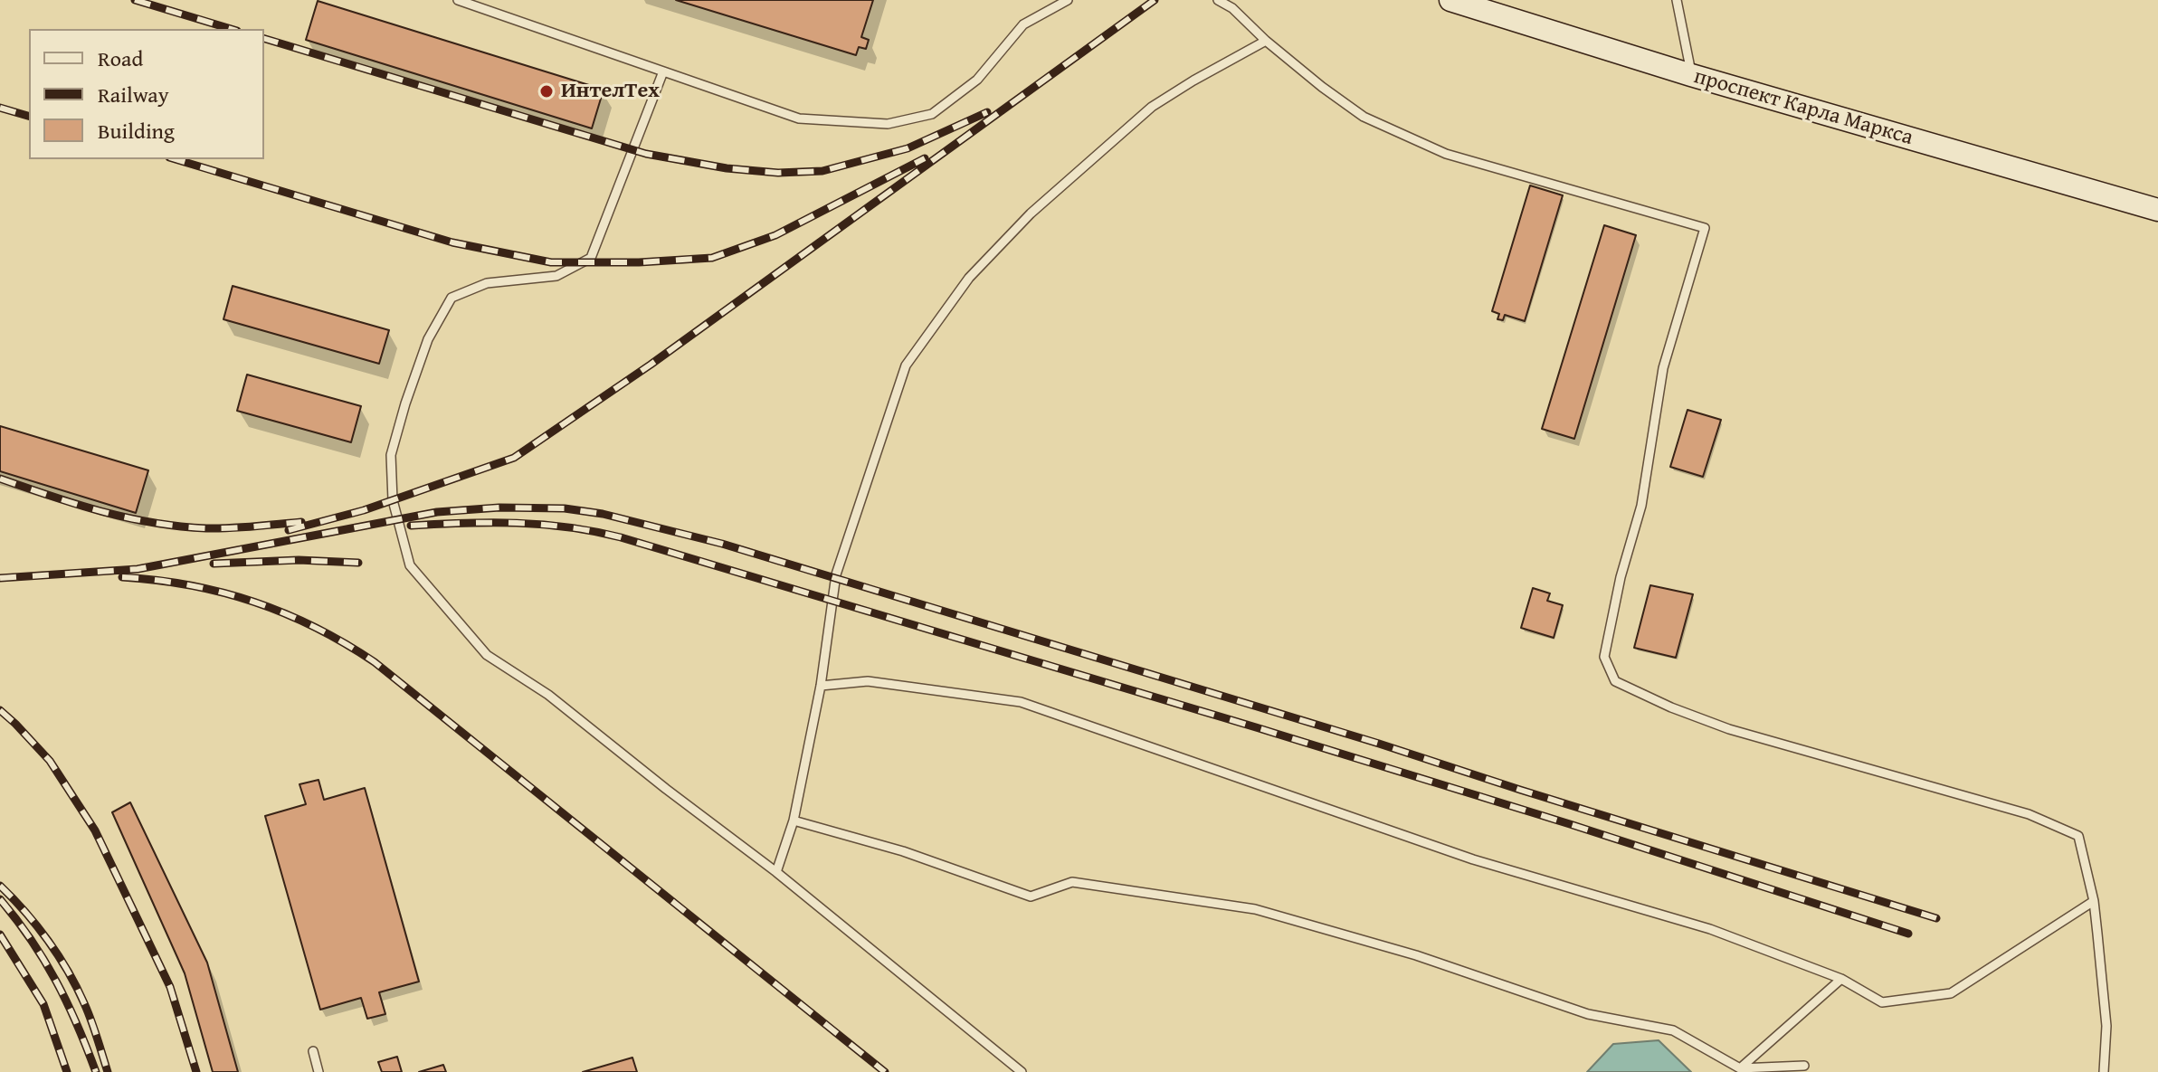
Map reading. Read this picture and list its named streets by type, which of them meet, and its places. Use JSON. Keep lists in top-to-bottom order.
{
  "streets": {
    "main road": ["проспект Карла Маркса"]
  },
  "places": ["ИнтелТех"],
  "legend": ["Road", "Railway", "Building"]
}
